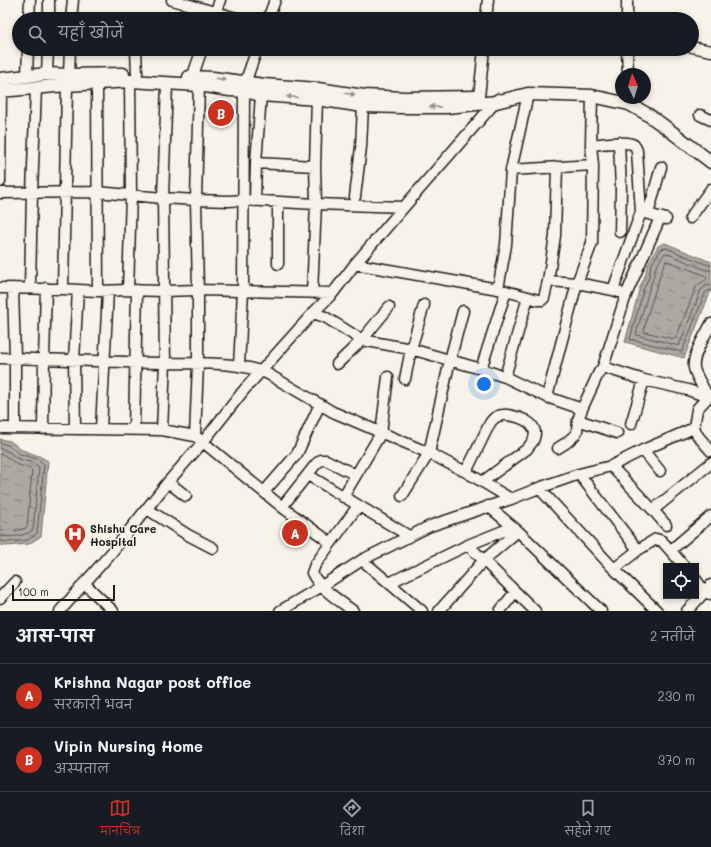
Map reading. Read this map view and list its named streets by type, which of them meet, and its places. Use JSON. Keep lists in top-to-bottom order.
{
  "places": {
    "hospital": ["Shishu Care Hospital"]
  },
  "scale_bar": "100 m",
  "north": "top",
  "page": {
    "search": "यहाँ खोजें",
    "pins": ["B", "A"],
    "scale": "100 m",
    "heading": ["आस-पास", "2 नतीजे"],
    "list": [
      {
        "mark": "A",
        "name": "Krishna Nagar post office",
        "note": "सरकारी भवन",
        "value": "230 m"
      },
      {
        "mark": "B",
        "name": "Vipin Nursing Home",
        "note": "अस्पताल",
        "value": "370 m"
      }
    ],
    "nav": ["मानचित्र", "दिशा", "सहेजे गए"]
  }
}
